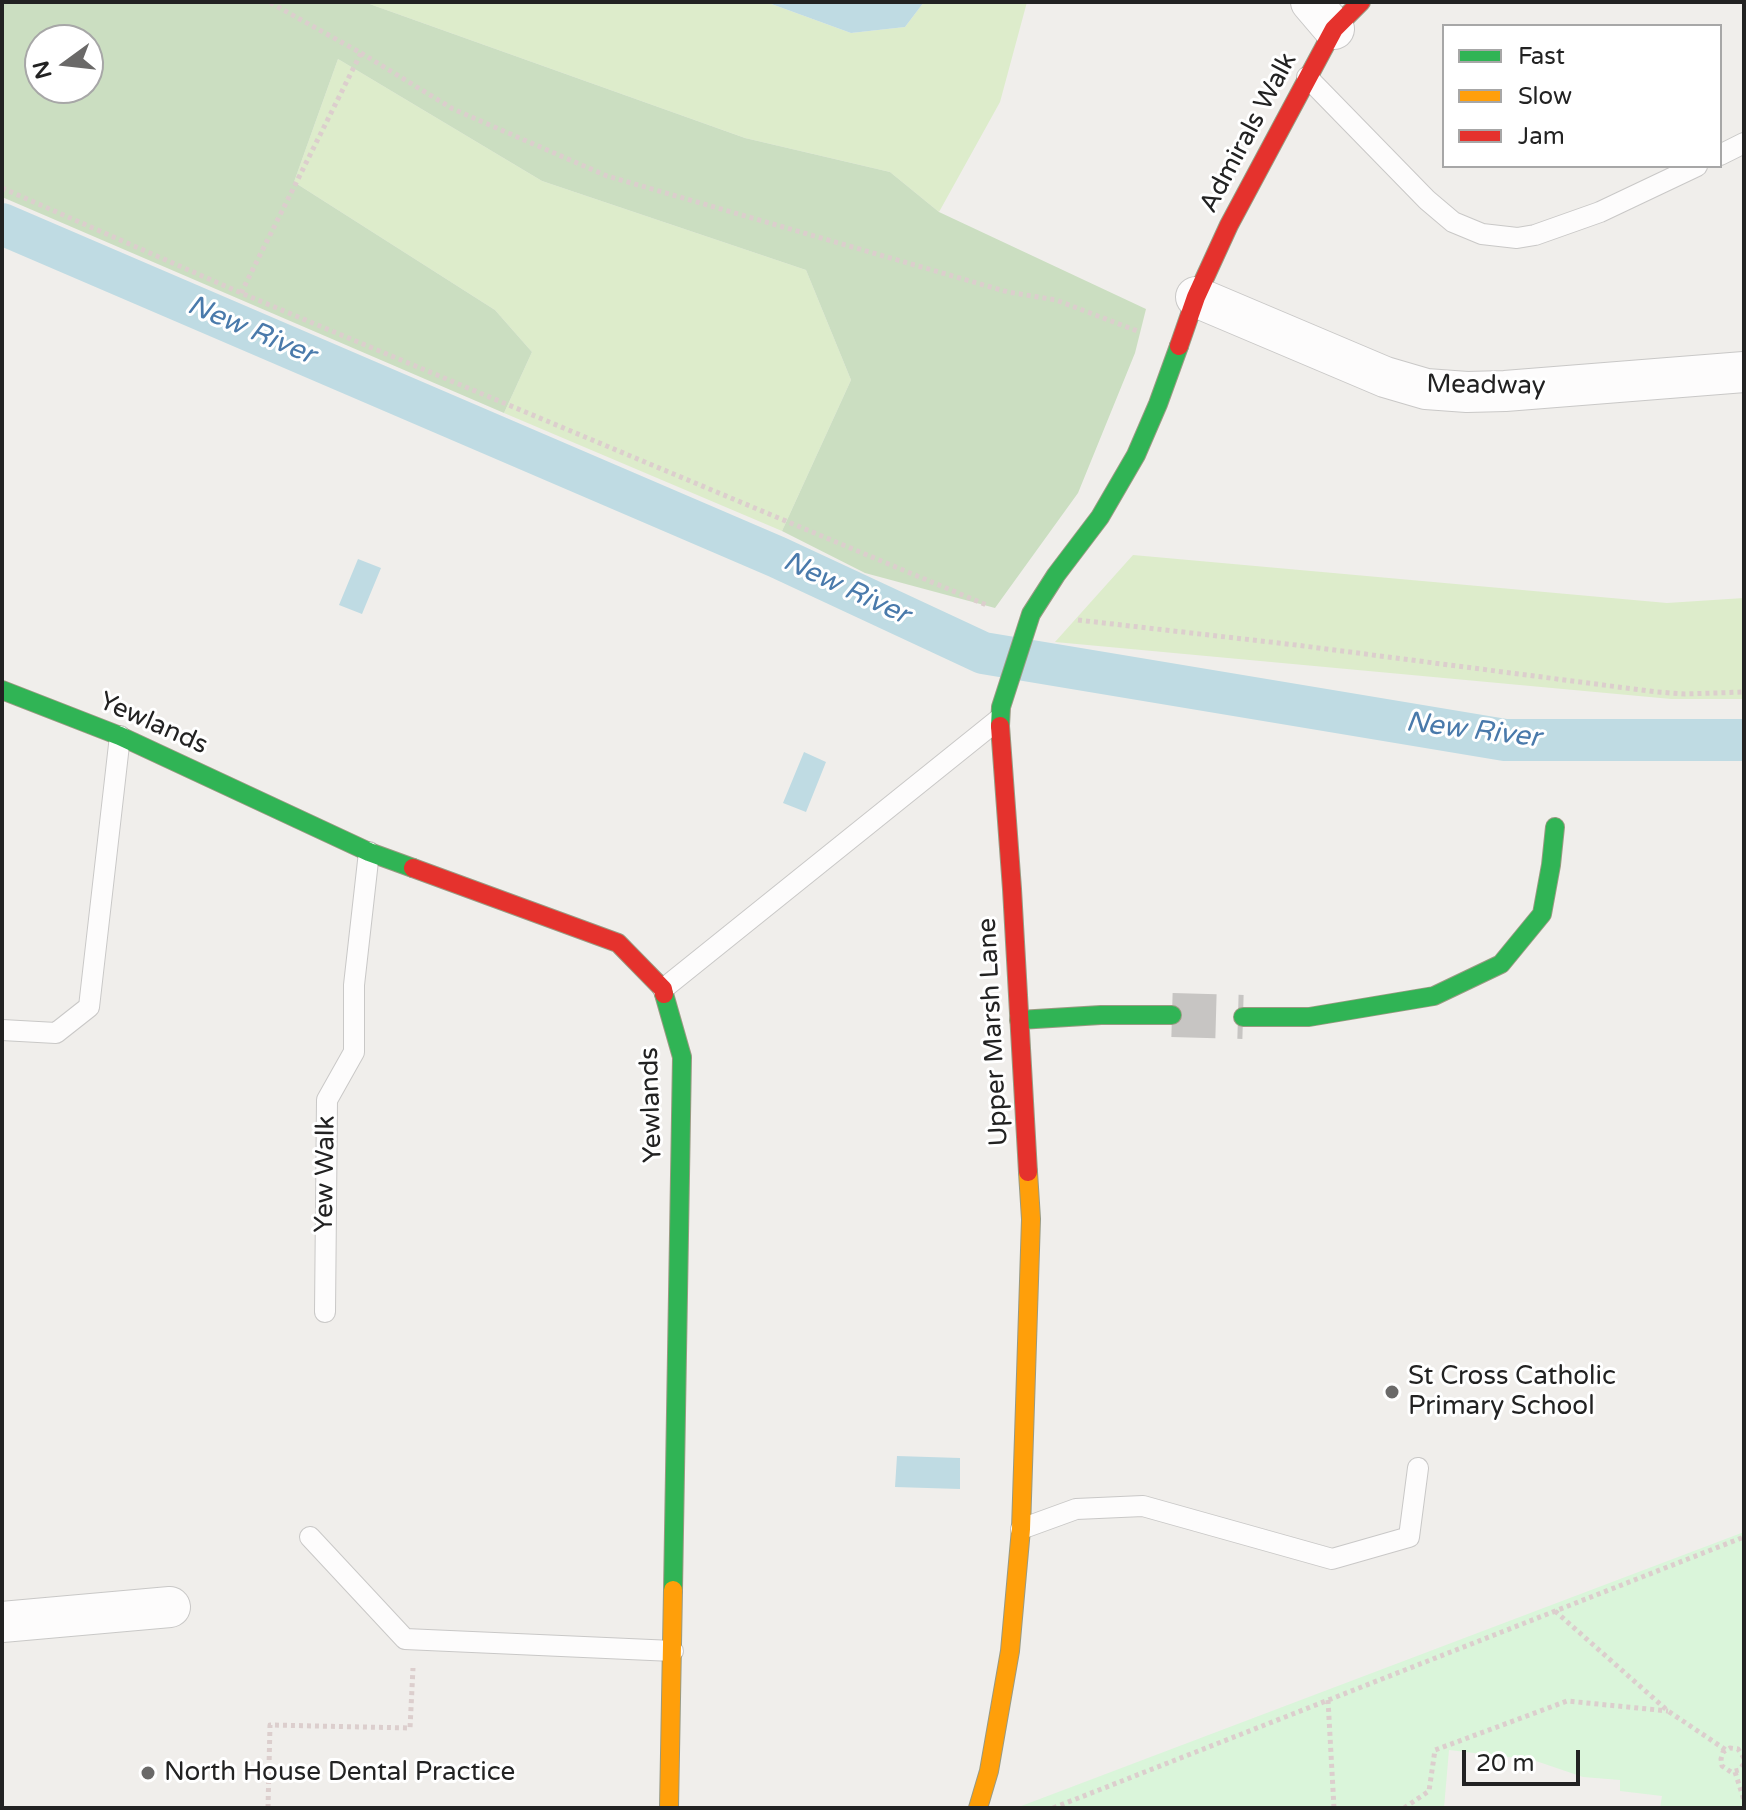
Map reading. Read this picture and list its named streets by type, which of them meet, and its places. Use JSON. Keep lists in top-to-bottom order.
{
  "streets": {
    "street": [
      "Admirals Walk",
      "Meadway",
      "Yewlands",
      "Upper Marsh Lane"
    ],
    "lane": ["Yew Walk"]
  },
  "crossings": [
    ["Admirals Walk", "Meadway"],
    ["Admirals Walk", "Upper Marsh Lane"],
    ["Meadway", "Upper Marsh Lane"],
    ["Yewlands", "Yew Walk"]
  ],
  "water": ["New River"],
  "places": ["St Cross Catholic Primary School", "North House Dental Practice"],
  "legend": ["Fast", "Slow", "Jam"],
  "scale_bar": "20 m",
  "north": "left"
}
